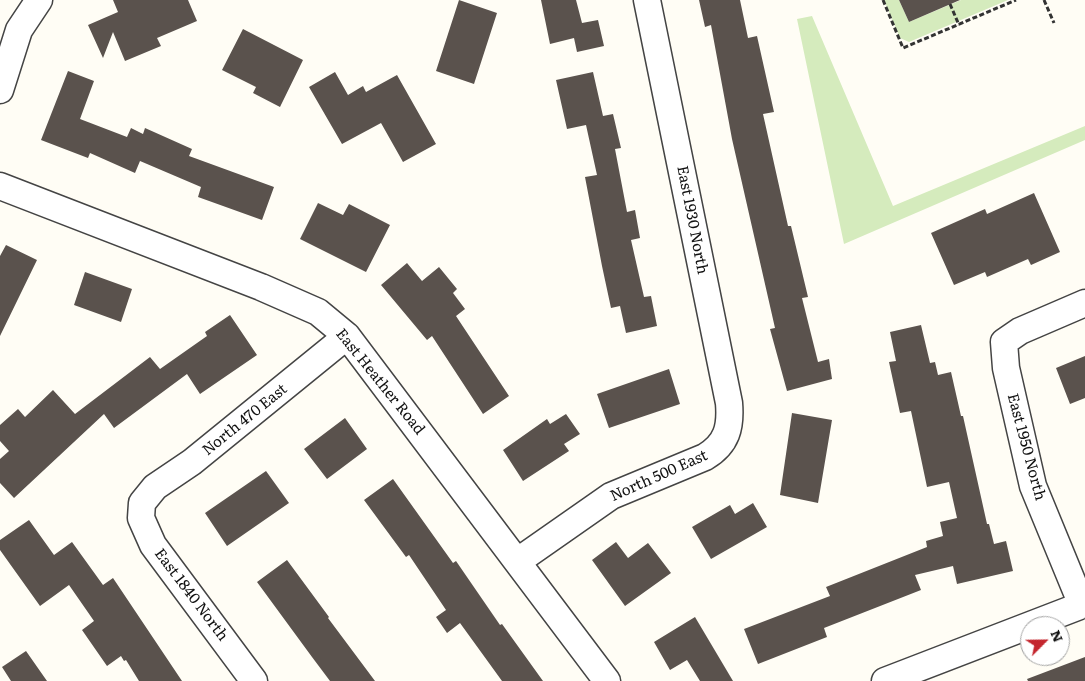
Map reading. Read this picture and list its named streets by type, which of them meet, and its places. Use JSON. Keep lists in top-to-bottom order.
{
  "streets": {
    "street": [
      "East 1930 North",
      "East Heather Road",
      "North 470 East",
      "East 1950 North",
      "North 500 East",
      "East 1840 North"
    ]
  },
  "crossings": [
    ["East 1930 North", "North 500 East"],
    ["East Heather Road", "North 470 East"],
    ["East Heather Road", "North 500 East"],
    ["North 470 East", "East 1840 North"]
  ],
  "north": "top right"
}
